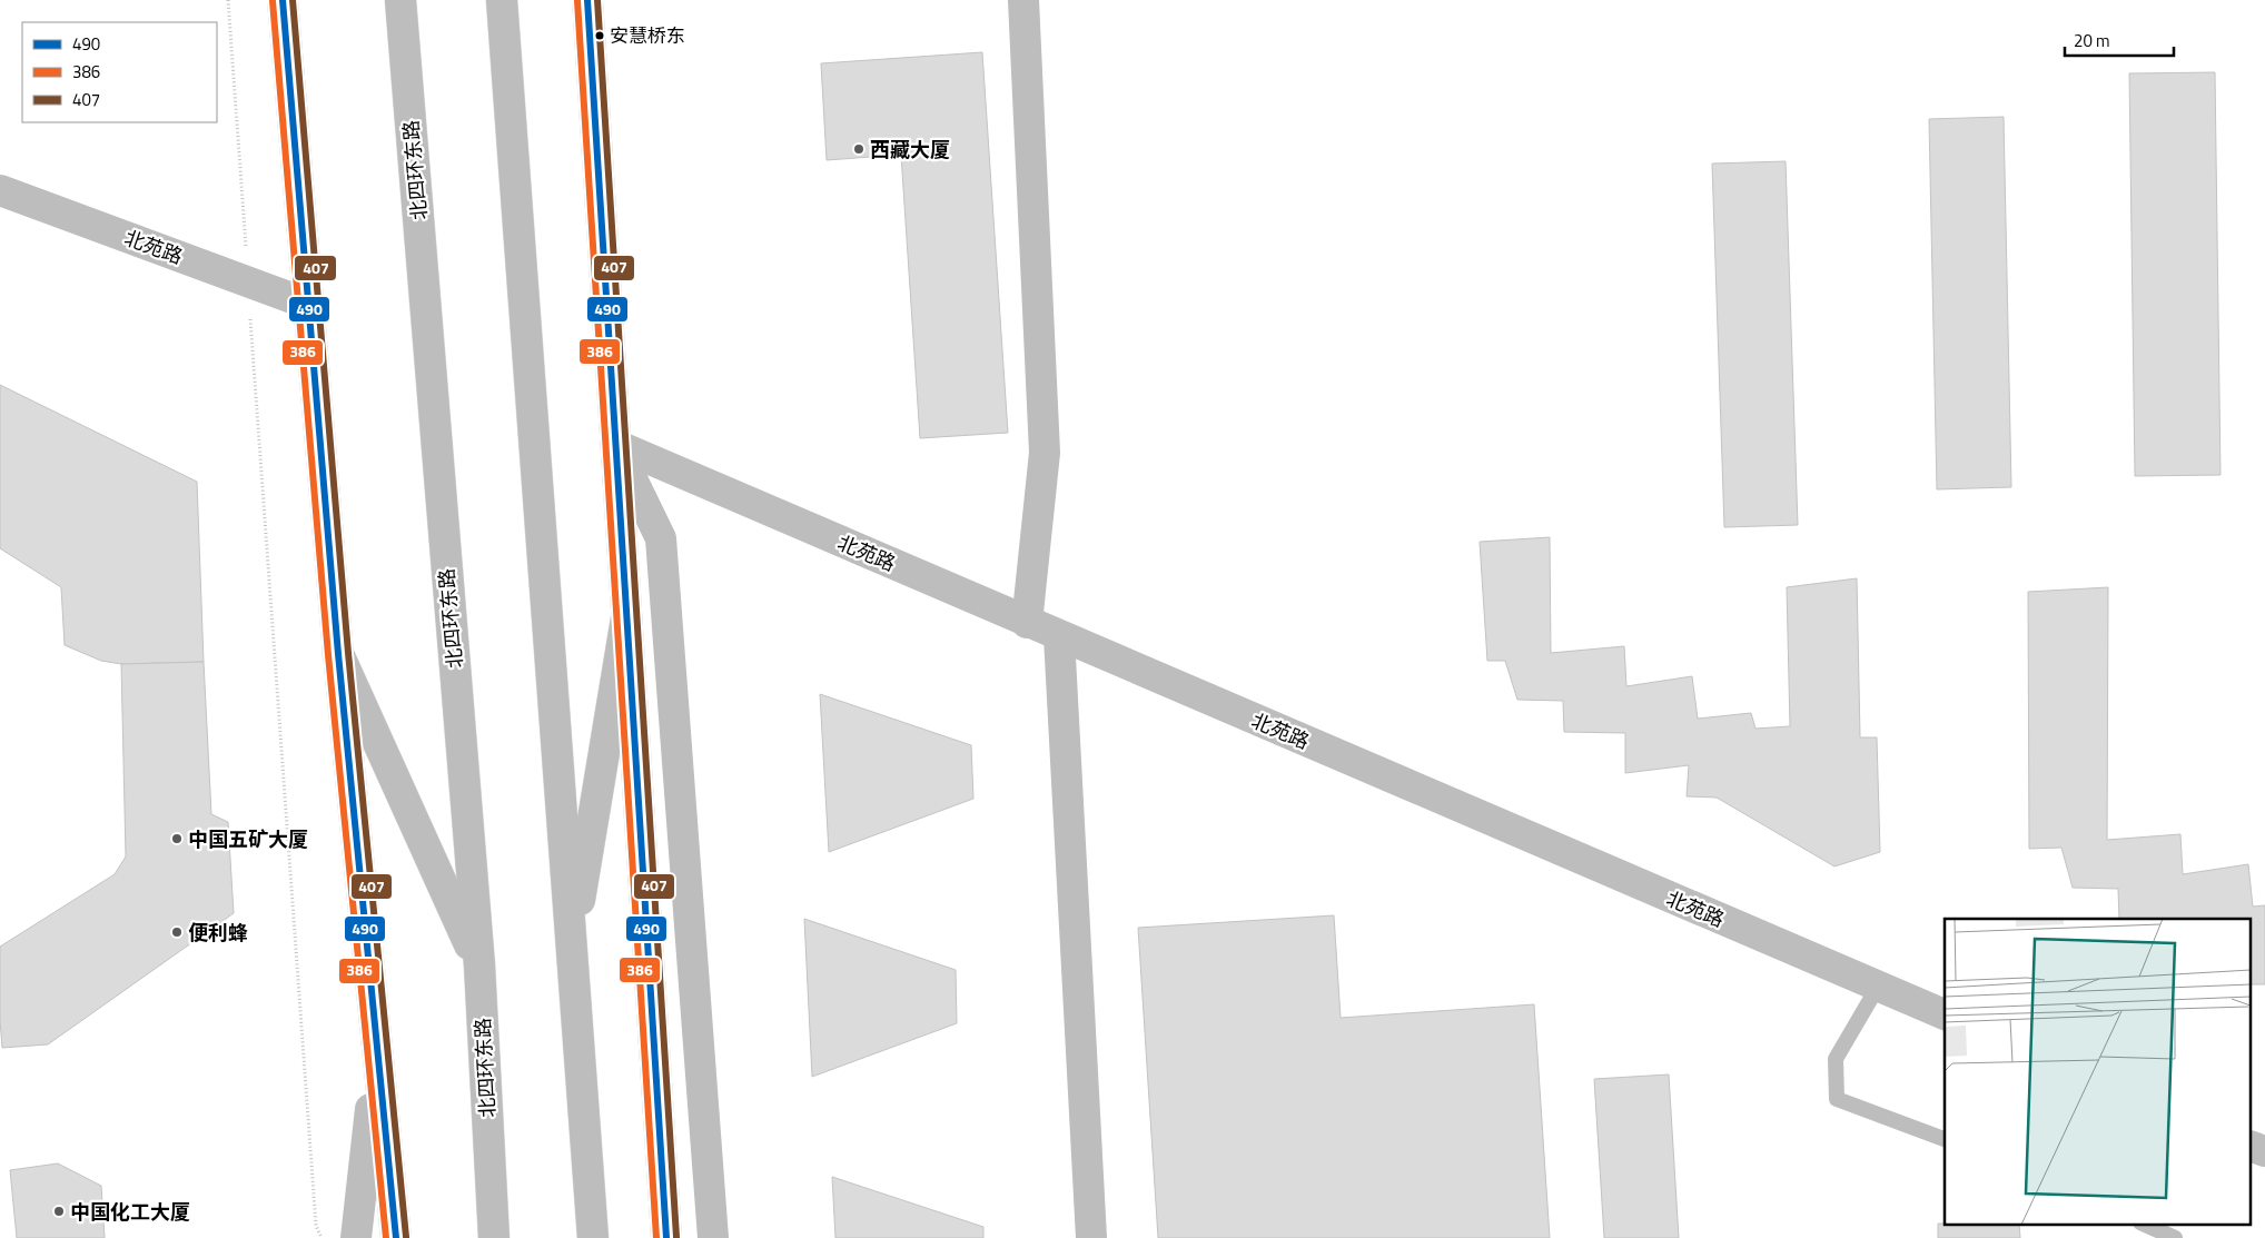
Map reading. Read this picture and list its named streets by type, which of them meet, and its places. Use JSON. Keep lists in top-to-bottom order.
{
  "streets": {
    "main road": ["北四环东路", "北苑路"]
  },
  "places": [
    "安慧桥东",
    "西藏大厦",
    "中国五矿大厦",
    "便利蜂",
    "中国化工大厦"
  ],
  "lines": ["transit line 490", "transit line 407", "transit line 386"],
  "legend": ["490", "386", "407"],
  "scale_bar": "20 m"
}
